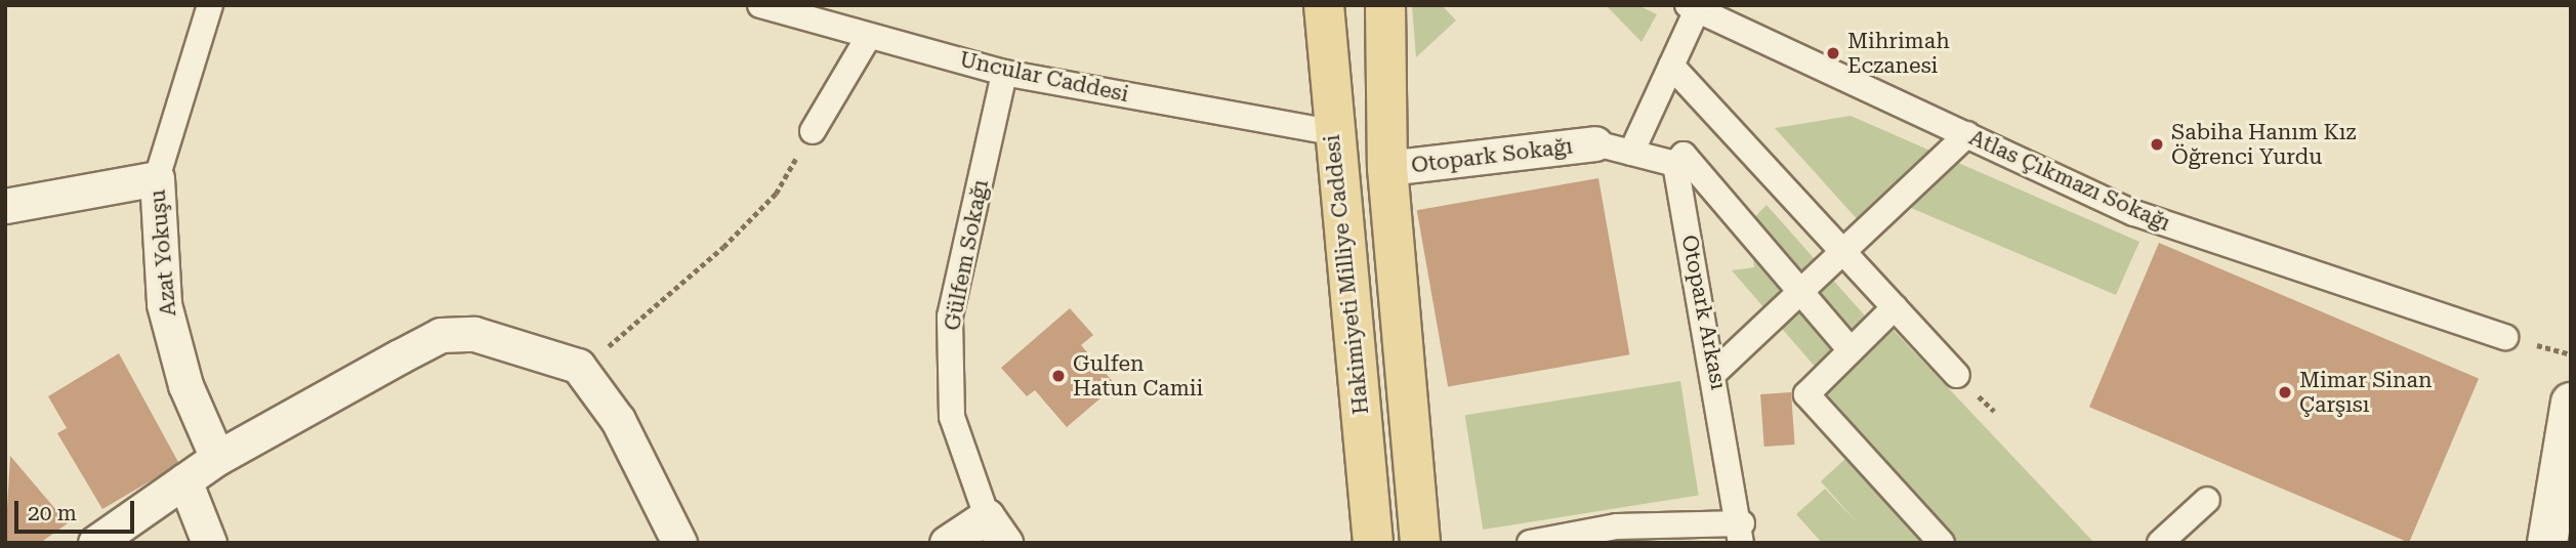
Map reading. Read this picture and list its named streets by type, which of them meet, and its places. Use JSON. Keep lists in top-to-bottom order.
{
  "streets": {
    "main road": ["Hakimiyeti Milliye Caddesi"],
    "street": [
      "Uncular Caddesi",
      "Otopark Sokağı",
      "Atlas Çıkmazı Sokağı",
      "Azat Yokuşu",
      "Gülfem Sokağı",
      "Otopark Arkası"
    ]
  },
  "crossings": [
    ["Uncular Caddesi", "Gülfem Sokağı"],
    ["Uncular Caddesi", "Hakimiyeti Milliye Caddesi"]
  ],
  "places": [
    "Mihrimah Eczanesi",
    "Sabiha Hanım Kız Öğrenci Yurdu",
    "Gulfen Hatun Camii",
    "Mimar Sinan Çarşısı"
  ],
  "scale_bar": "20 m"
}
